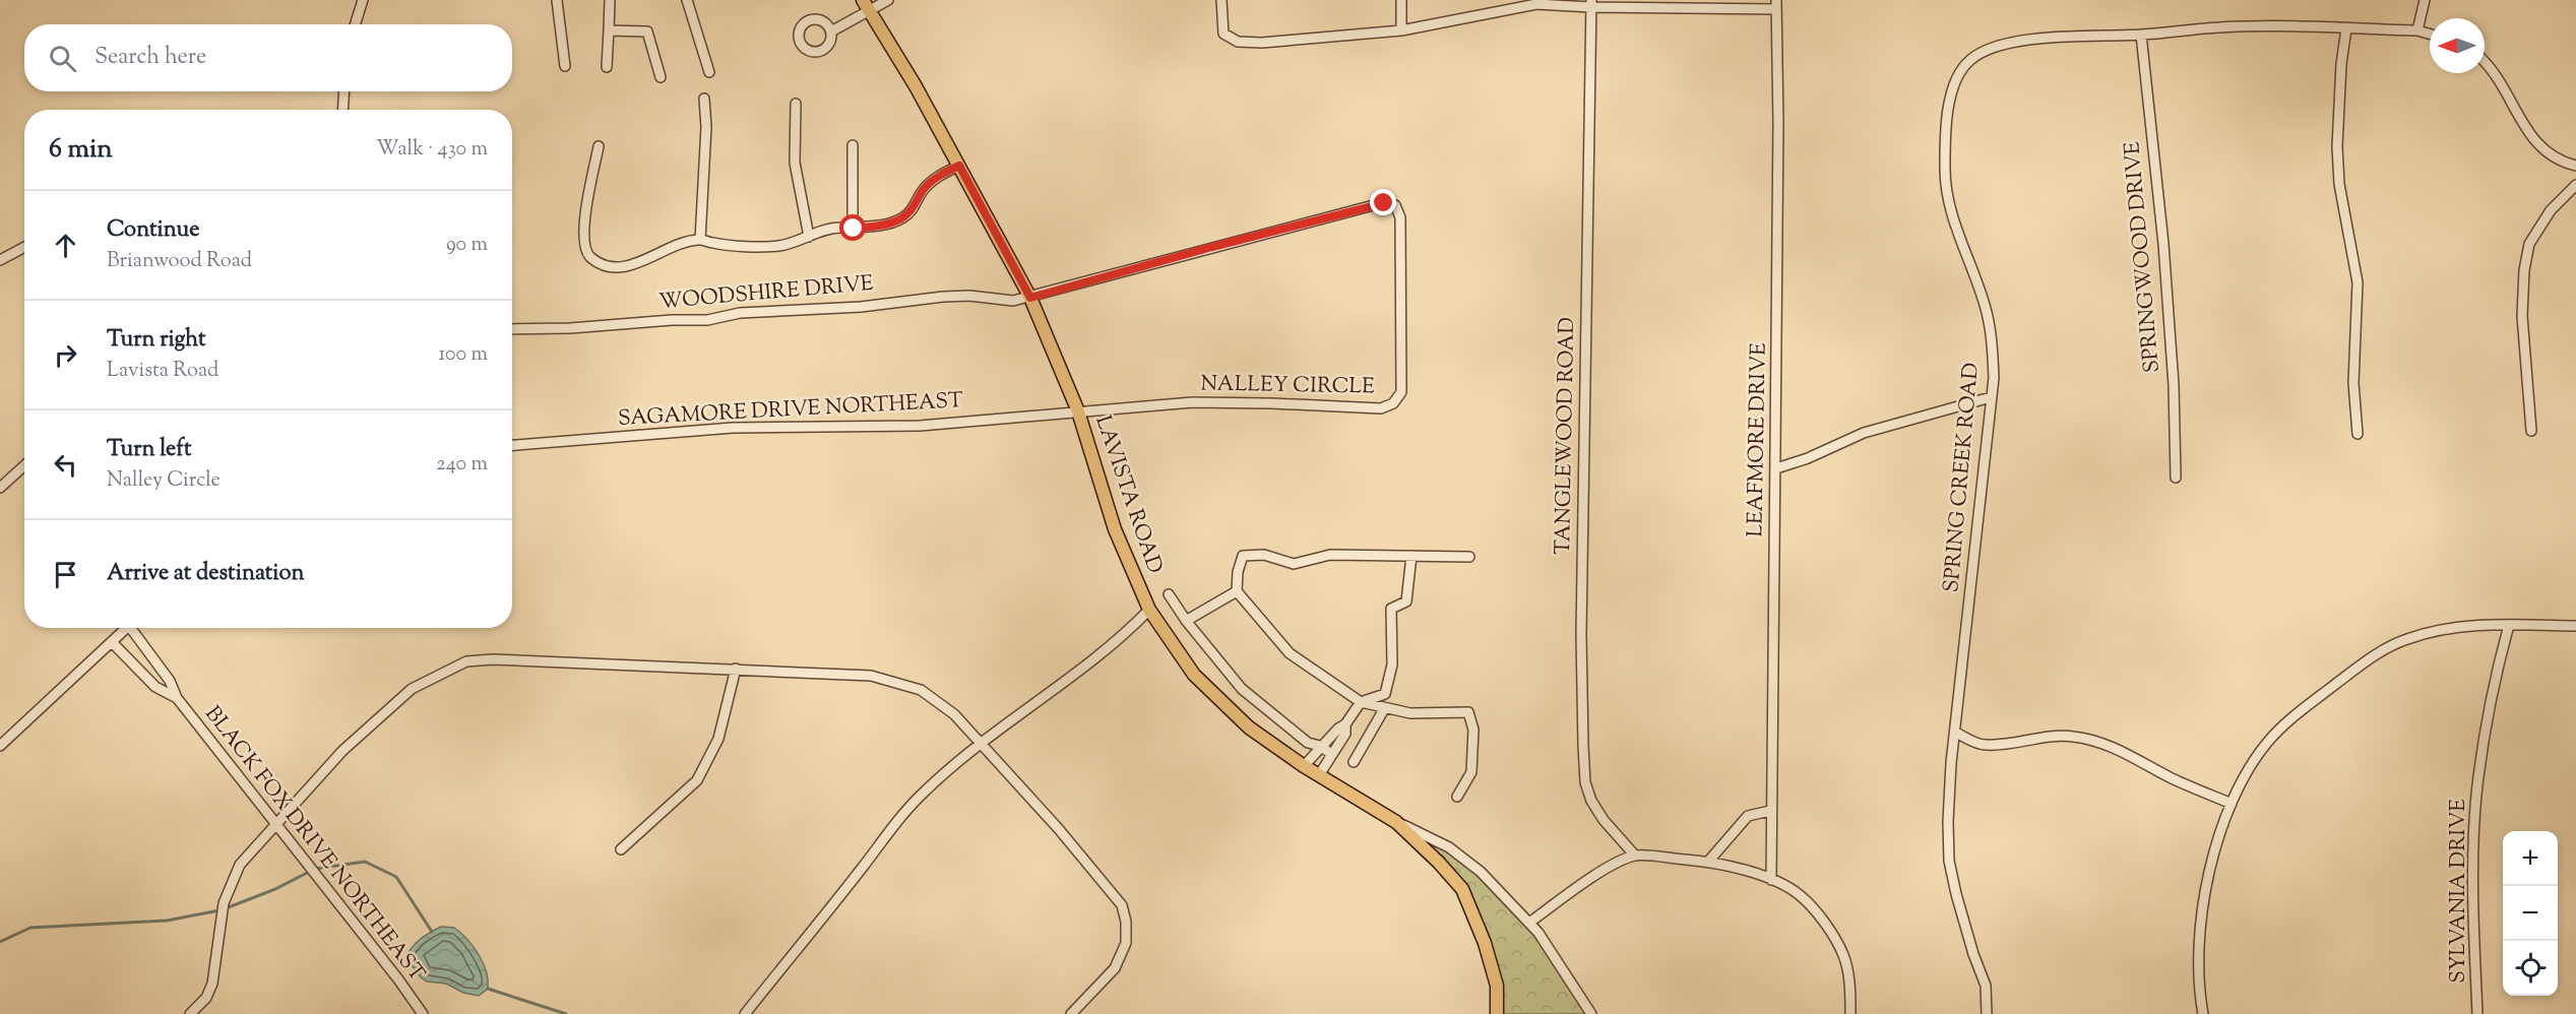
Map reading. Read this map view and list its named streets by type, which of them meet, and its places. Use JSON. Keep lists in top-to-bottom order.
{
  "streets": {
    "main road": ["LAVISTA ROAD"],
    "street": [
      "SPRINGWOOD DRIVE",
      "WOODSHIRE DRIVE",
      "NALLEY CIRCLE",
      "SAGAMORE DRIVE NORTHEAST",
      "TANGLEWOOD ROAD",
      "LEAFMORE DRIVE",
      "SPRING CREEK ROAD",
      "BLACK FOX DRIVE NORTHEAST",
      "SYLVANIA DRIVE"
    ]
  },
  "crossings": [
    ["SPRINGWOOD DRIVE", "SPRING CREEK ROAD"],
    ["WOODSHIRE DRIVE", "NALLEY CIRCLE"],
    ["WOODSHIRE DRIVE", "LAVISTA ROAD"],
    ["NALLEY CIRCLE", "SAGAMORE DRIVE NORTHEAST"],
    ["NALLEY CIRCLE", "LAVISTA ROAD"],
    ["SAGAMORE DRIVE NORTHEAST", "LAVISTA ROAD"]
  ],
  "north": "left",
  "page": {
    "search": "Search here",
    "heading": ["6 min", "Walk · 430 m"],
    "list": [
      ["Continue", "Brianwood Road", "90 m"],
      ["Turn right", "Lavista Road", "100 m"],
      ["Turn left", "Nalley Circle", "240 m"],
      "Arrive at destination"
    ],
    "map_buttons": ["+", "−"]
  }
}
